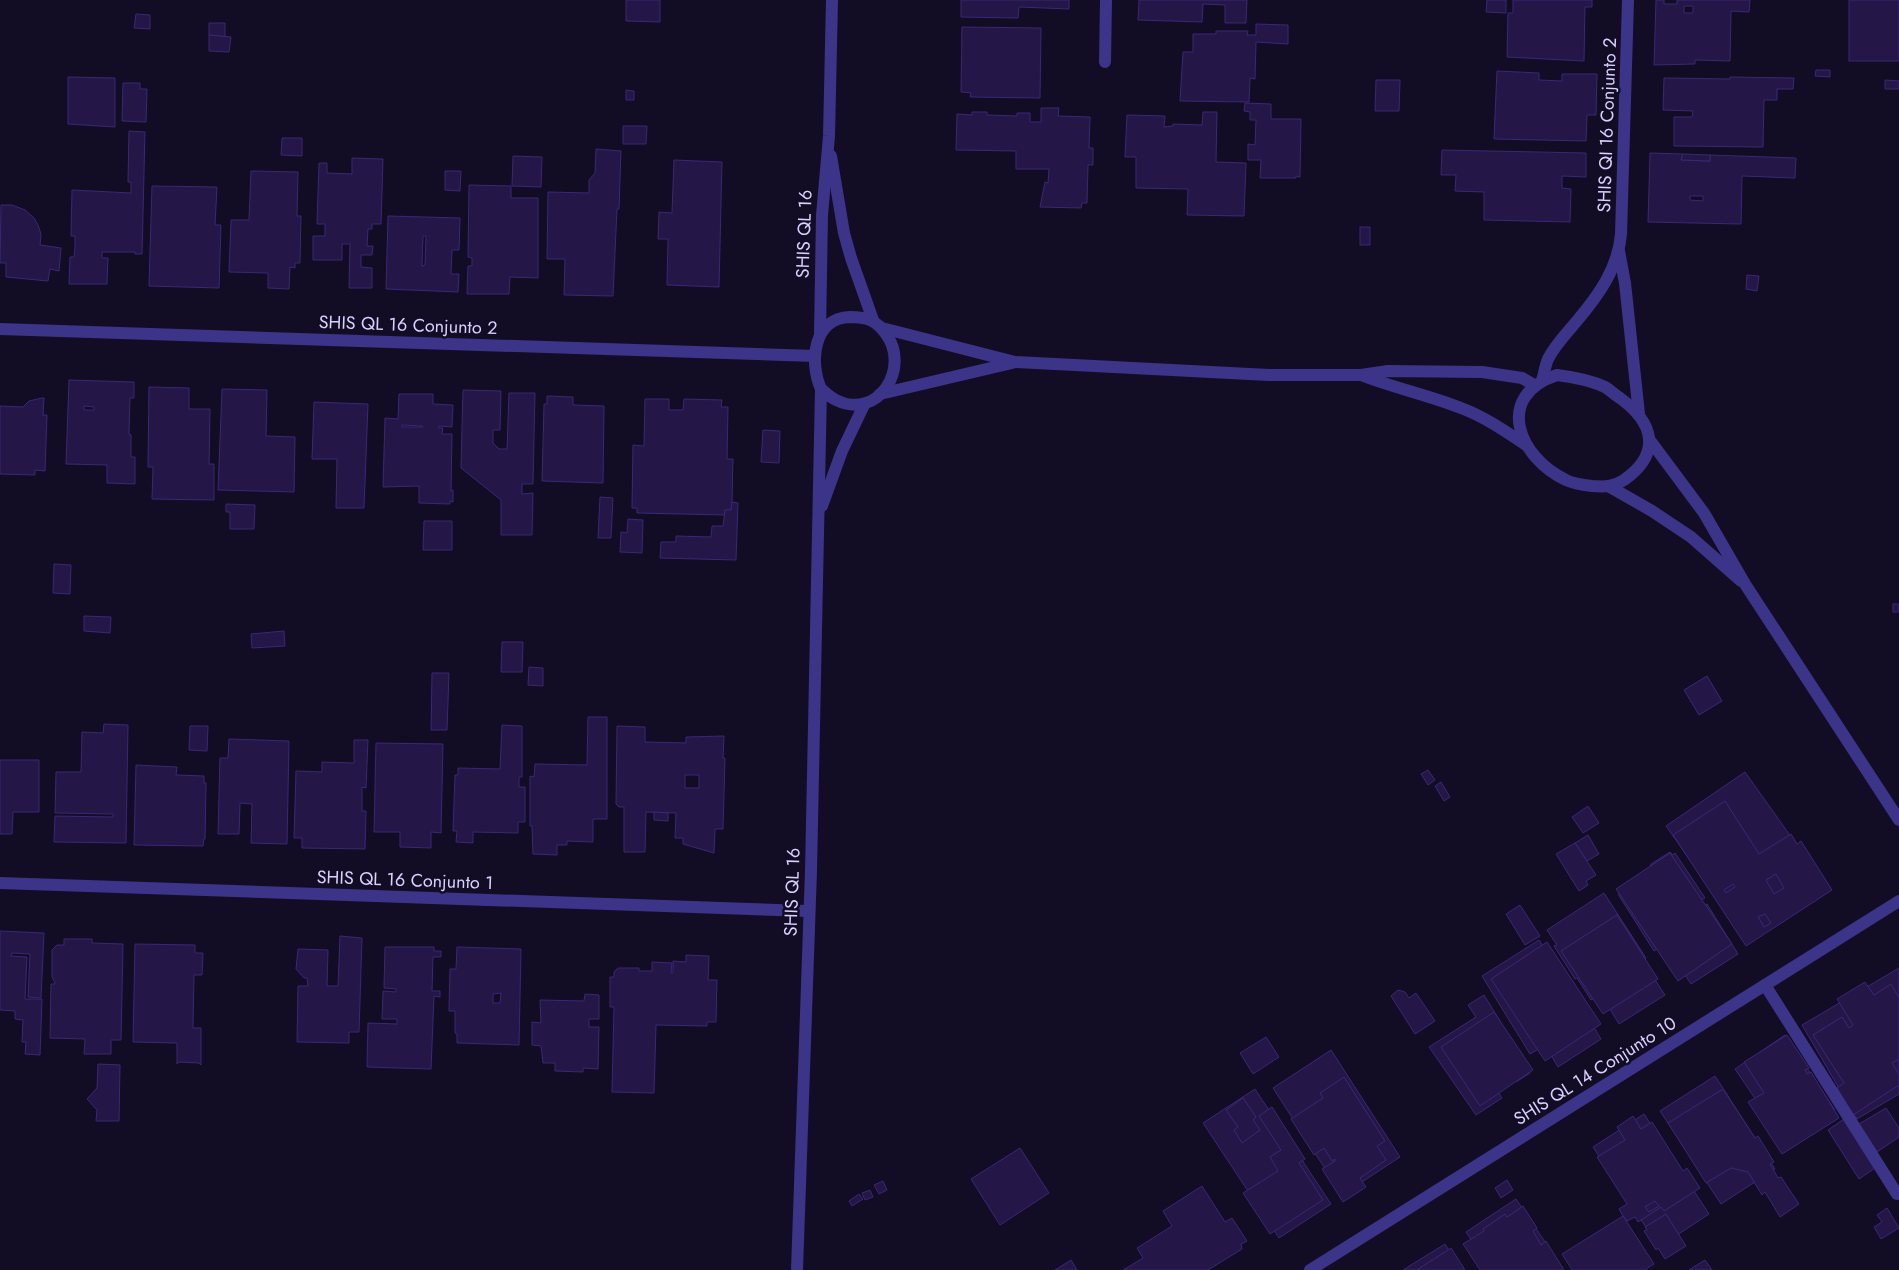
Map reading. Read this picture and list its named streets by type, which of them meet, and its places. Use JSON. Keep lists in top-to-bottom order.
{
  "streets": {
    "street": [
      "SHIS QI 16 Conjunto 2",
      "SHIS QL 16",
      "SHIS QL 16 Conjunto 2",
      "SHIS QL 16 Conjunto 1",
      "SHIS QL 14 Conjunto 10"
    ]
  },
  "crossings": [
    ["SHIS QL 16", "SHIS QL 16 Conjunto 2"],
    ["SHIS QL 16", "SHIS QL 16 Conjunto 1"]
  ]
}
